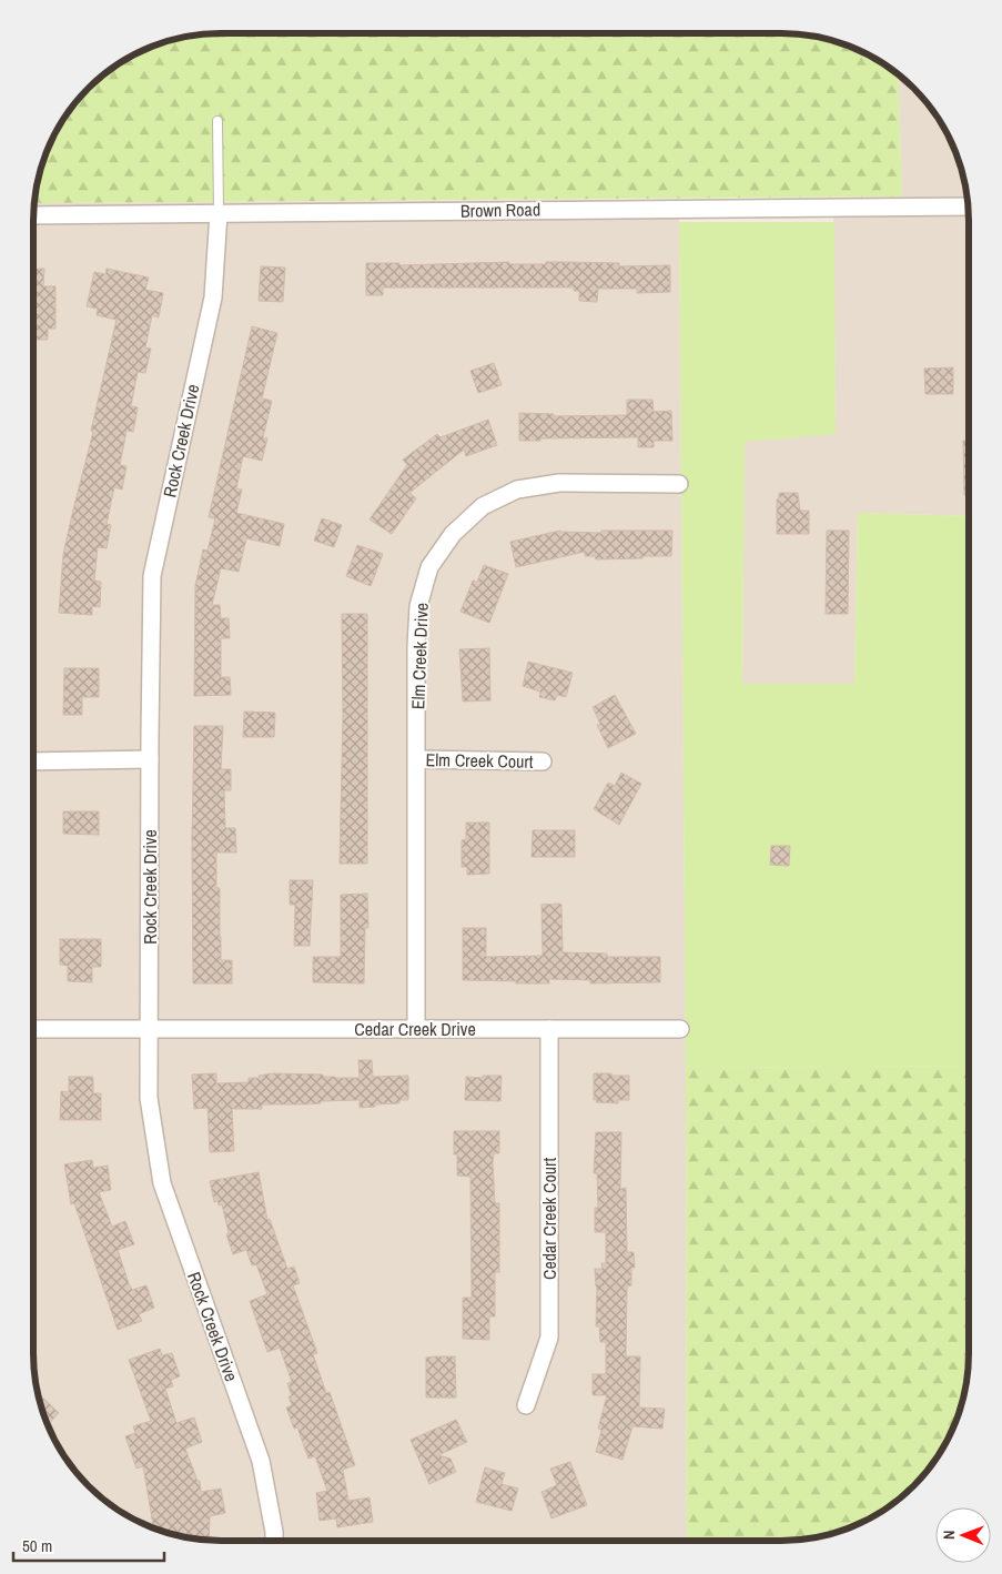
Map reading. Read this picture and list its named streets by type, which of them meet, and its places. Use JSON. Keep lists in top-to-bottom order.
{
  "streets": {
    "street": [
      "Brown Road",
      "Rock Creek Drive",
      "Elm Creek Drive",
      "Elm Creek Court",
      "Cedar Creek Drive",
      "Cedar Creek Court"
    ]
  },
  "crossings": [
    ["Brown Road", "Rock Creek Drive"],
    ["Rock Creek Drive", "Cedar Creek Drive"],
    ["Elm Creek Drive", "Elm Creek Court"],
    ["Elm Creek Drive", "Cedar Creek Drive"],
    ["Cedar Creek Drive", "Cedar Creek Court"]
  ],
  "scale_bar": "50 m",
  "north": "left"
}
